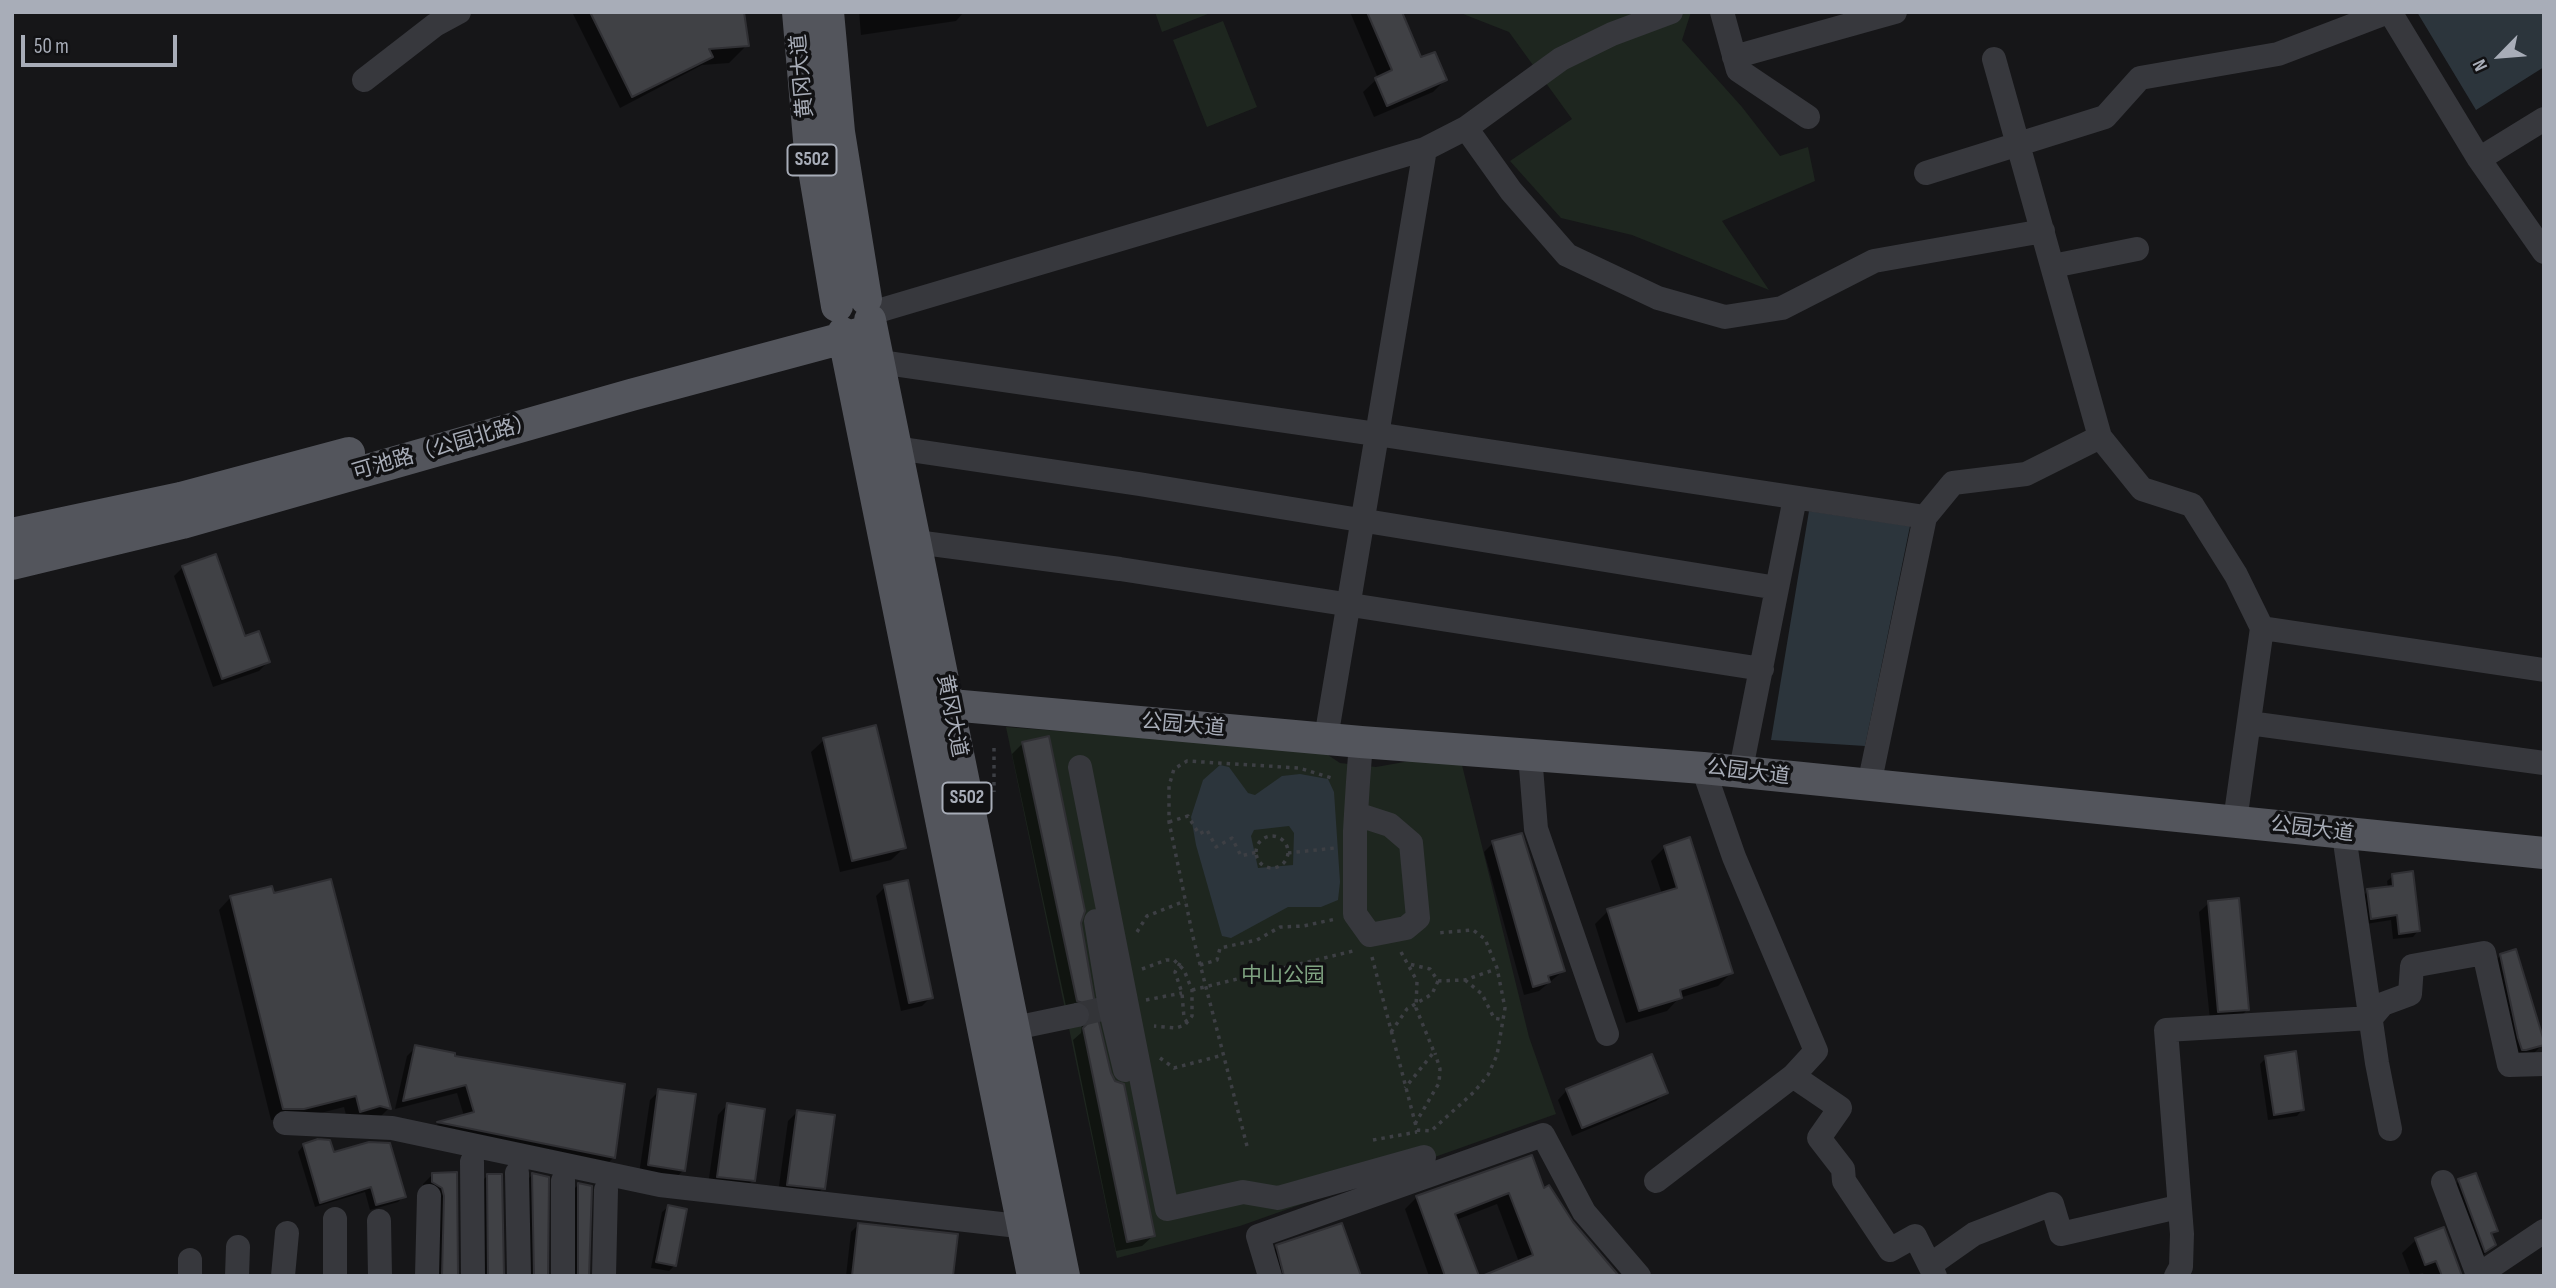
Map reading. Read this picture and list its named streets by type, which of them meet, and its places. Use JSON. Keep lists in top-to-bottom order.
{
  "streets": {
    "main road": [
      "黄冈大道",
      "S502",
      "可池路（公园北路）",
      "公园大道"
    ]
  },
  "crossings": [
    ["黄冈大道", "可池路（公园北路）"]
  ],
  "parks": ["中山公园"],
  "scale_bar": "50 m",
  "north": "bottom left"
}
